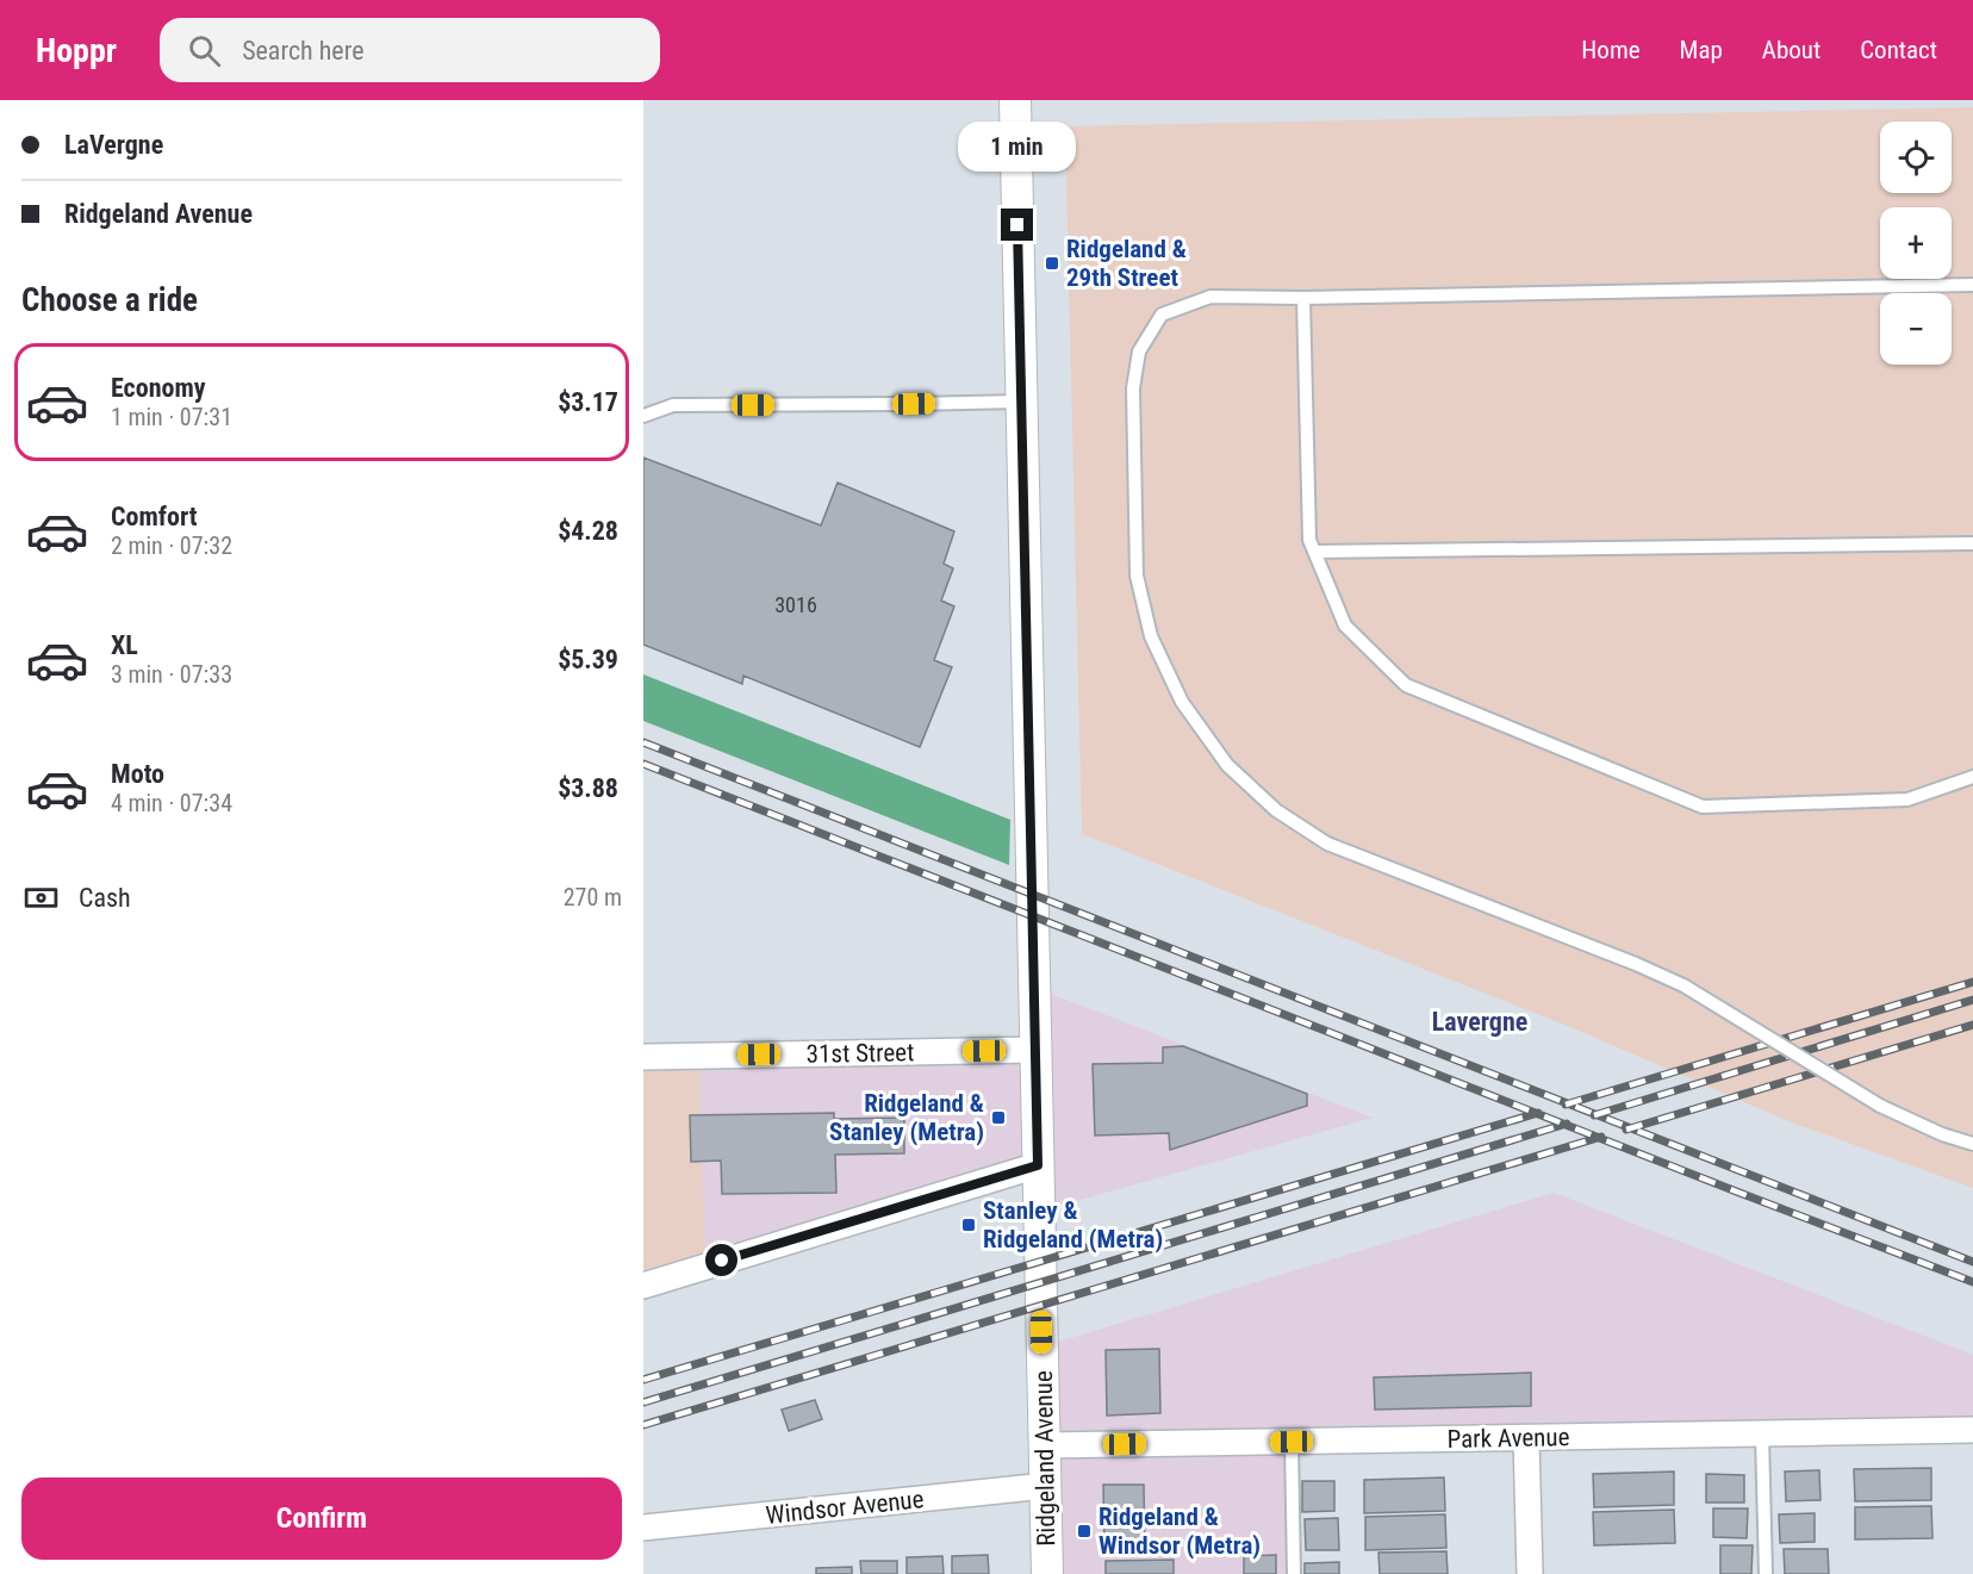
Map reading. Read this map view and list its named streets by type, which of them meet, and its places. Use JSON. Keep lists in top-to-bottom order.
{
  "streets": {
    "street": [
      "31st Street",
      "Park Avenue",
      "Ridgeland Avenue",
      "Windsor Avenue"
    ]
  },
  "crossings": [
    ["31st Street", "Ridgeland Avenue"],
    ["Park Avenue", "Ridgeland Avenue"],
    ["Ridgeland Avenue", "Windsor Avenue"]
  ],
  "districts": ["Lavergne"],
  "places": {
    "transit": [
      "Ridgeland & 29th Street",
      "Ridgeland & Stanley (Metra)",
      "Stanley & Ridgeland (Metra)",
      "Ridgeland & Windsor (Metra)"
    ]
  },
  "house_numbers": ["3016"],
  "page": {
    "header": "Hoppr",
    "search": "Search here",
    "nav": [
      "Home",
      "Map",
      "About",
      "Contact"
    ],
    "banner": ["LaVergne", "Ridgeland Avenue"],
    "map_buttons": ["+", "−"],
    "bubble": "1 min",
    "heading": "Choose a ride",
    "list": [
      {
        "name": "Economy",
        "note": "1 min · 07:31",
        "value": "$3.17"
      },
      {
        "name": "Comfort",
        "note": "2 min · 07:32",
        "value": "$4.28"
      },
      {
        "name": "XL",
        "note": "3 min · 07:33",
        "value": "$5.39"
      },
      {
        "name": "Moto",
        "note": "4 min · 07:34",
        "value": "$3.88"
      }
    ],
    "pay": ["Cash", "270 m"],
    "buttons": "Confirm"
  }
}
